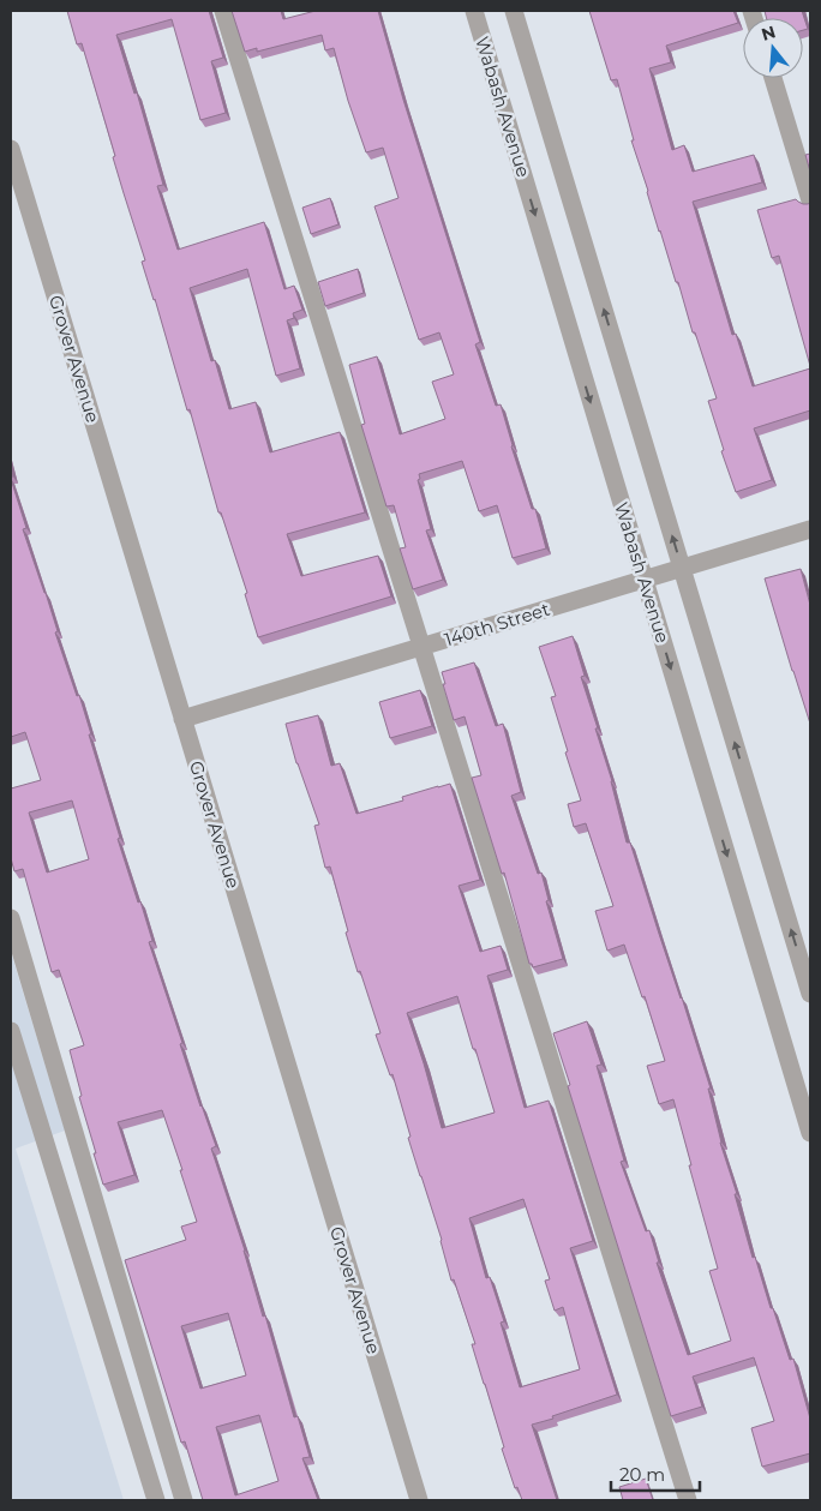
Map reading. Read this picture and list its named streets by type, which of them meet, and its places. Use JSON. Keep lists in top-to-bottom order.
{
  "streets": {
    "street": ["Wabash Avenue", "Grover Avenue", "140th Street"]
  },
  "crossings": [
    ["Wabash Avenue", "140th Street"],
    ["Grover Avenue", "140th Street"]
  ],
  "scale_bar": "20 m",
  "north": "top"
}
